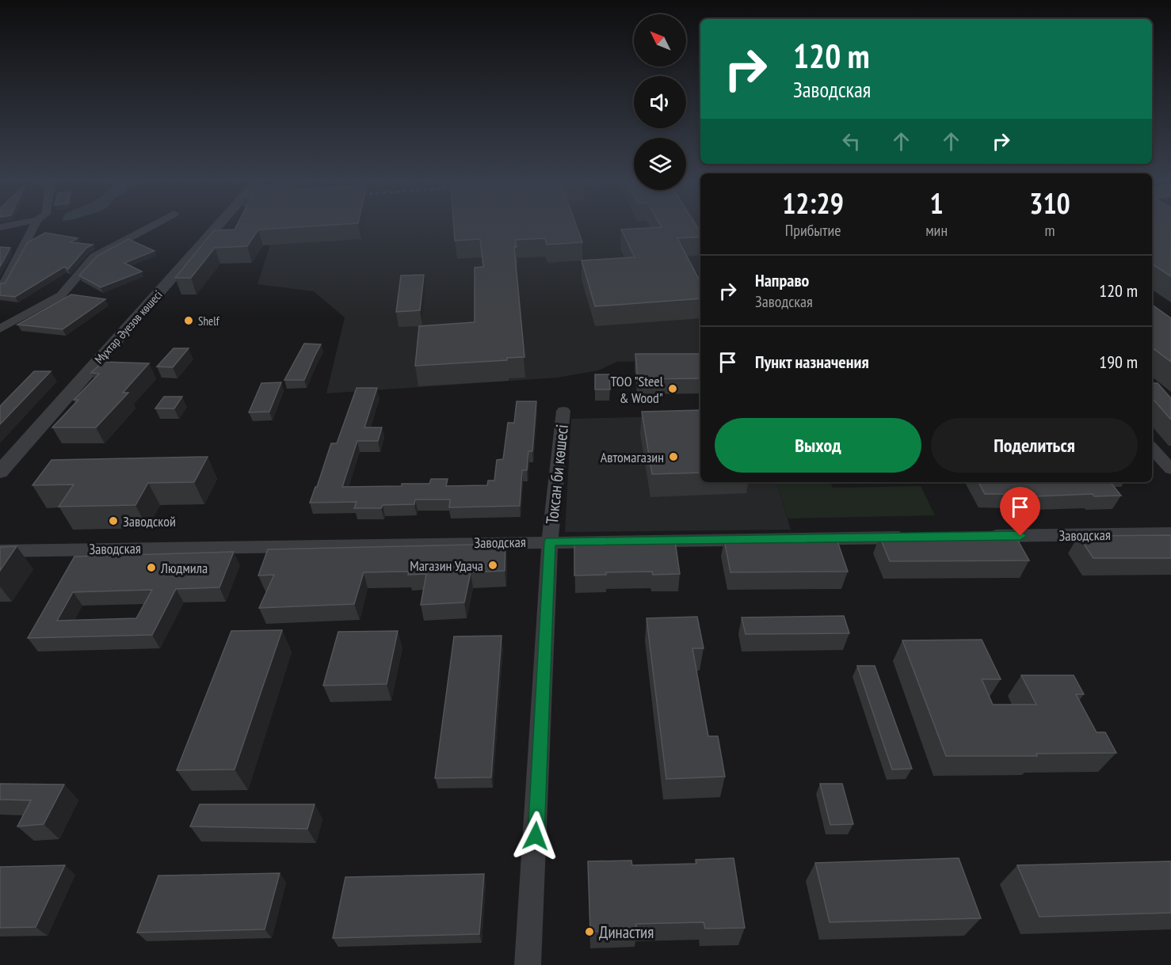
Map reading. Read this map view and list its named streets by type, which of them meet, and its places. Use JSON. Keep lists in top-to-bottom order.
{
  "streets": {
    "street": ["Мұхтар Әуезов көшесі", "Токсан би көшесі", "Заводская"]
  },
  "crossings": [
    ["Токсан би көшесі", "Заводская"]
  ],
  "places": [
    "Shelf",
    "TOO \"Steel & Wood\"",
    "Автомагазин",
    "Заводской",
    "Магазин Удача",
    "Людмила",
    "Династия"
  ],
  "north": "top left",
  "page": {
    "turn": ["120 m", "Заводская"],
    "eta": [
      "12:29",
      "Прибытие",
      "1",
      "мин",
      "310",
      "m"
    ],
    "list": [
      {
        "name": "Направо",
        "note": "Заводская",
        "value": "120 m"
      },
      {
        "name": "Пункт назначения",
        "value": "190 m"
      }
    ],
    "buttons": ["Выход", "Поделиться"]
  }
}
